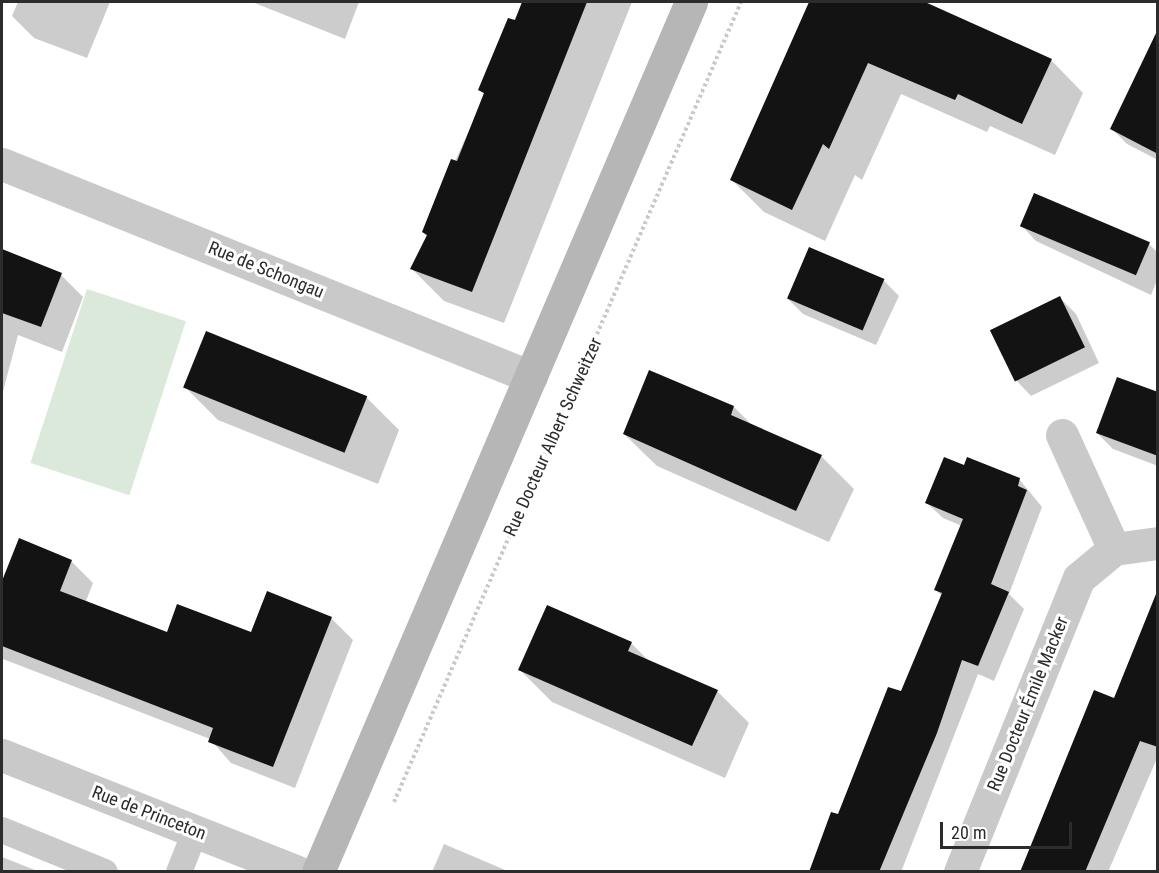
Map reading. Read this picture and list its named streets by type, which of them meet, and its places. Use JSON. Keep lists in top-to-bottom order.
{
  "streets": {
    "street": ["Rue de Schongau", "Rue Docteur Émile Macker", "Rue de Princeton"],
    "path": ["Rue Docteur Albert Schweitzer"]
  },
  "scale_bar": "20 m"
}
